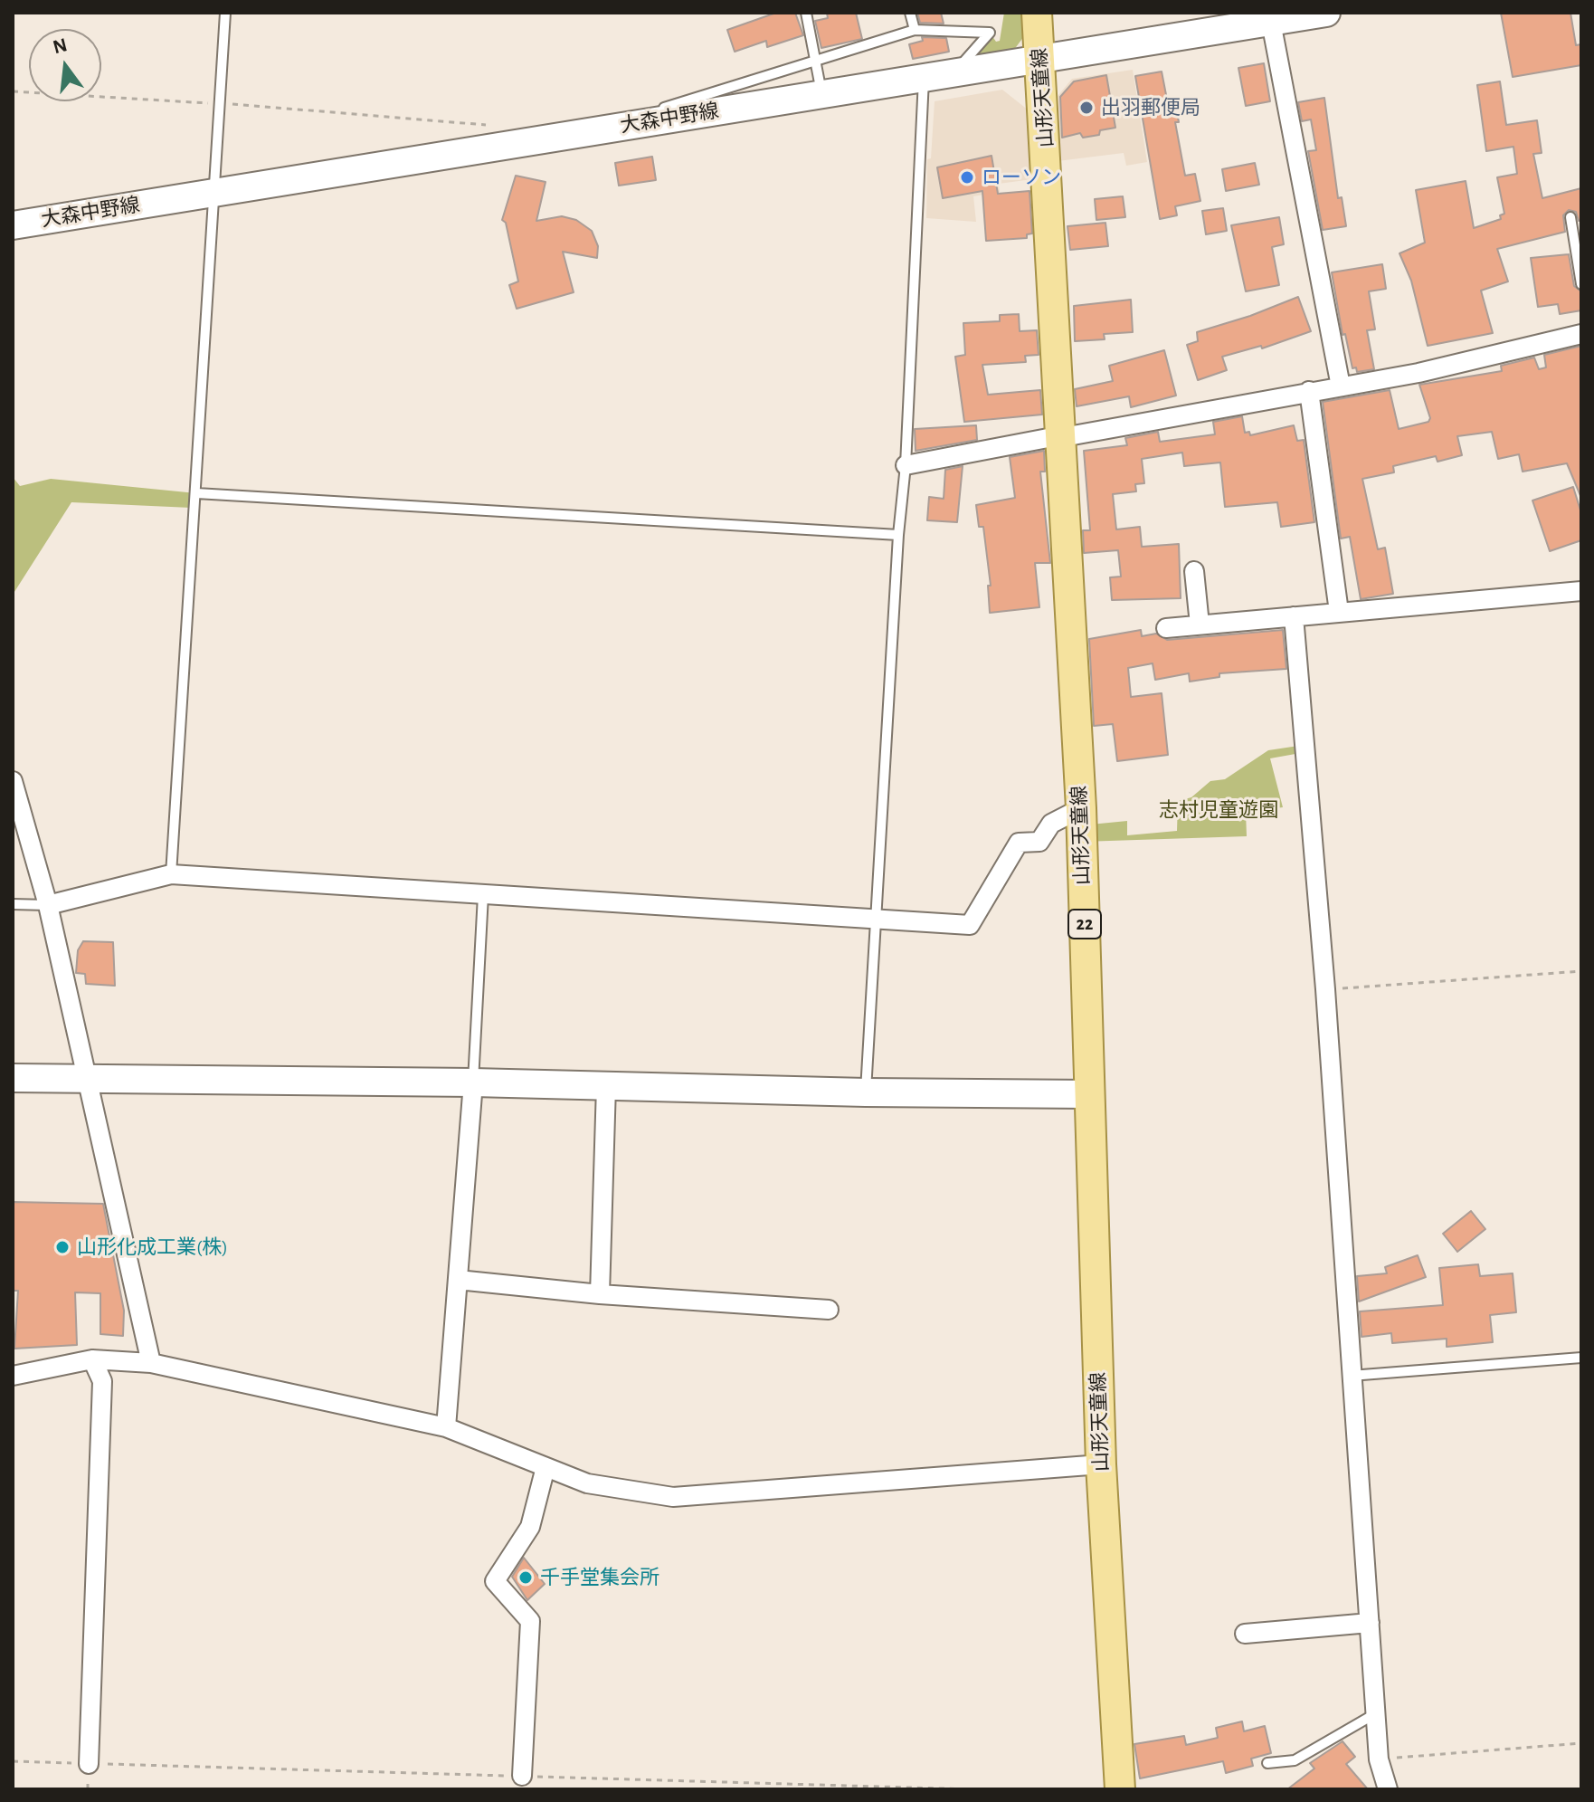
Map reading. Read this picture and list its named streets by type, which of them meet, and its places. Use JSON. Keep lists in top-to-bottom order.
{
  "streets": {
    "main road": ["山形天童線", "大森中野線", "22"]
  },
  "crossings": [
    ["山形天童線", "大森中野線"]
  ],
  "parks": ["志村児童遊園"],
  "places": [
    "出羽郵便局",
    "ローソン",
    "山形化成工業(株)",
    "千手堂集会所"
  ],
  "north": "top"
}
